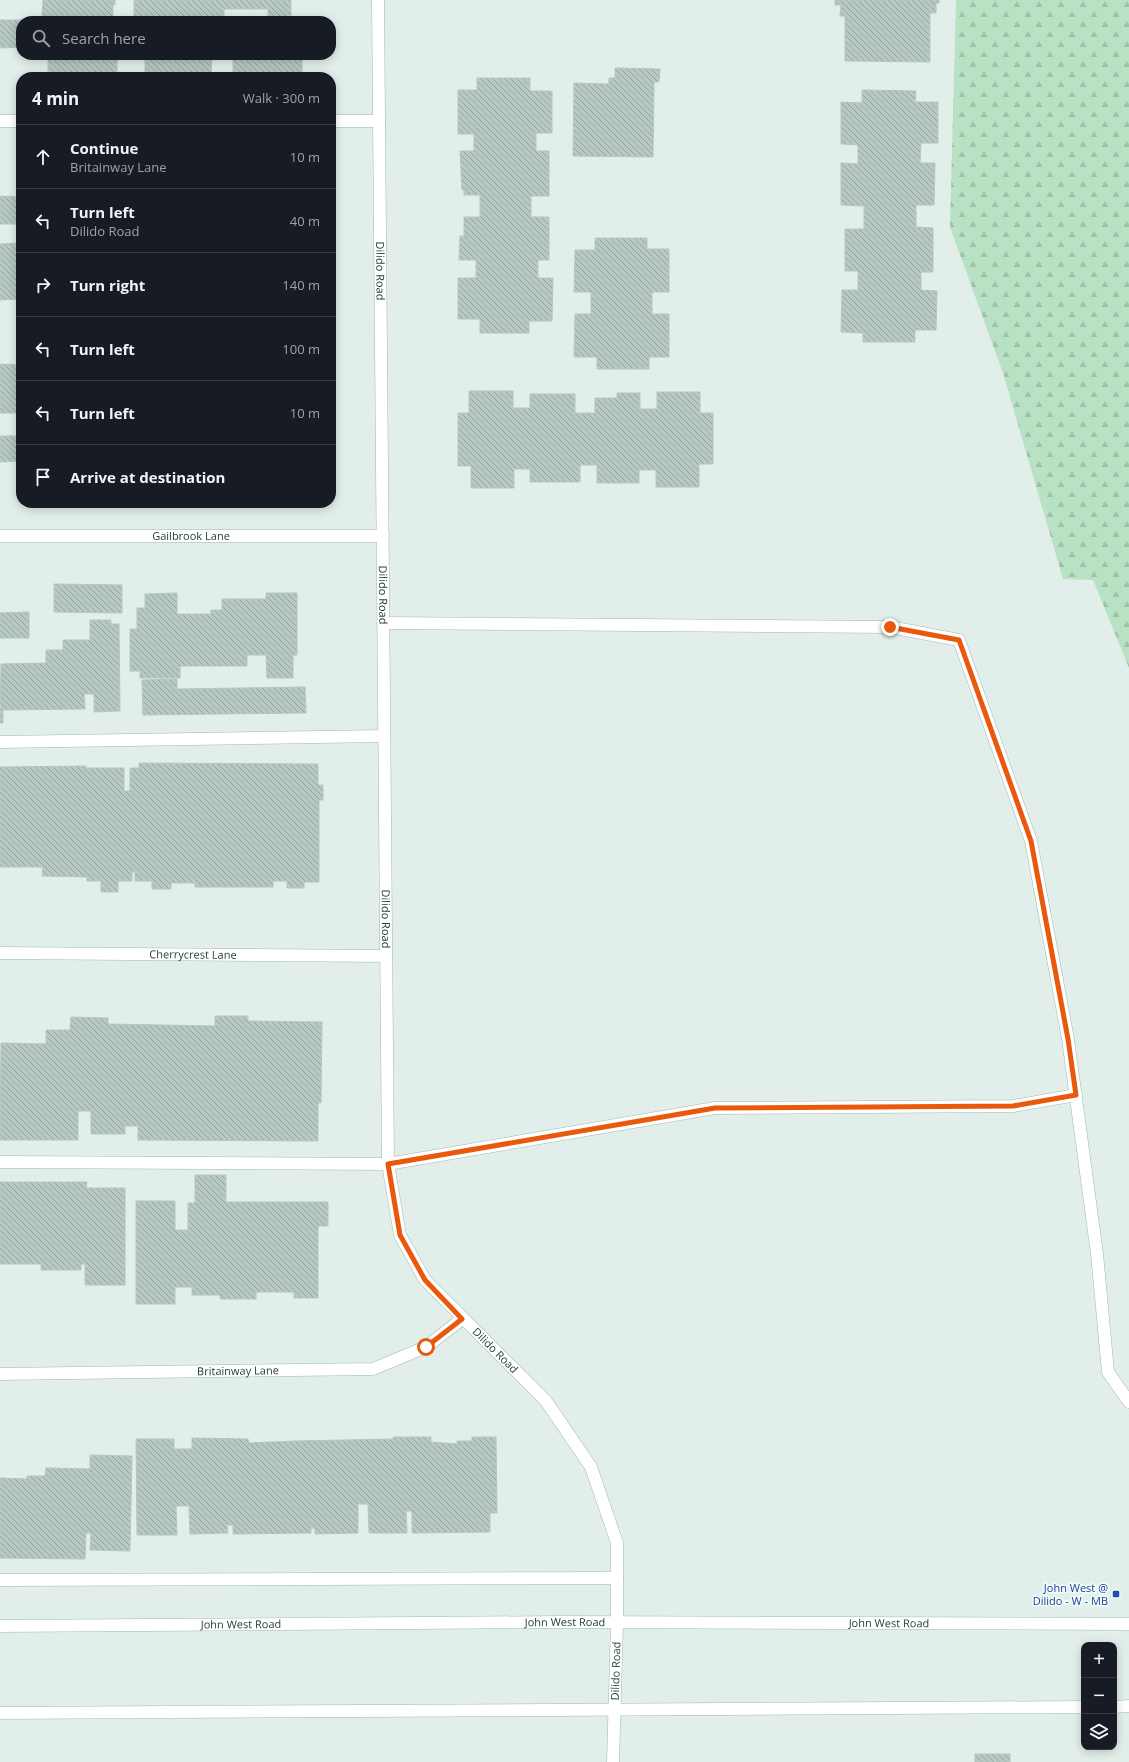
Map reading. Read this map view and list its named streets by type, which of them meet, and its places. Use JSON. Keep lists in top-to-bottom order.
{
  "streets": {
    "street": [
      "Dilido Road",
      "Gailbrook Lane",
      "Cherrycrest Lane",
      "Britainway Lane",
      "John West Road"
    ]
  },
  "crossings": [
    ["Dilido Road", "Gailbrook Lane"],
    ["Dilido Road", "Cherrycrest Lane"],
    ["Dilido Road", "Britainway Lane"],
    ["Dilido Road", "John West Road"]
  ],
  "places": {
    "transit": ["John West @ Dilido - W - MB"]
  },
  "page": {
    "search": "Search here",
    "heading": ["4 min", "Walk · 300 m"],
    "list": [
      ["Continue", "Britainway Lane", "10 m"],
      ["Turn left", "Dilido Road", "40 m"],
      ["Turn right", "140 m"],
      ["Turn left", "100 m"],
      ["Turn left", "10 m"],
      "Arrive at destination"
    ],
    "map_buttons": ["+", "−"]
  }
}
